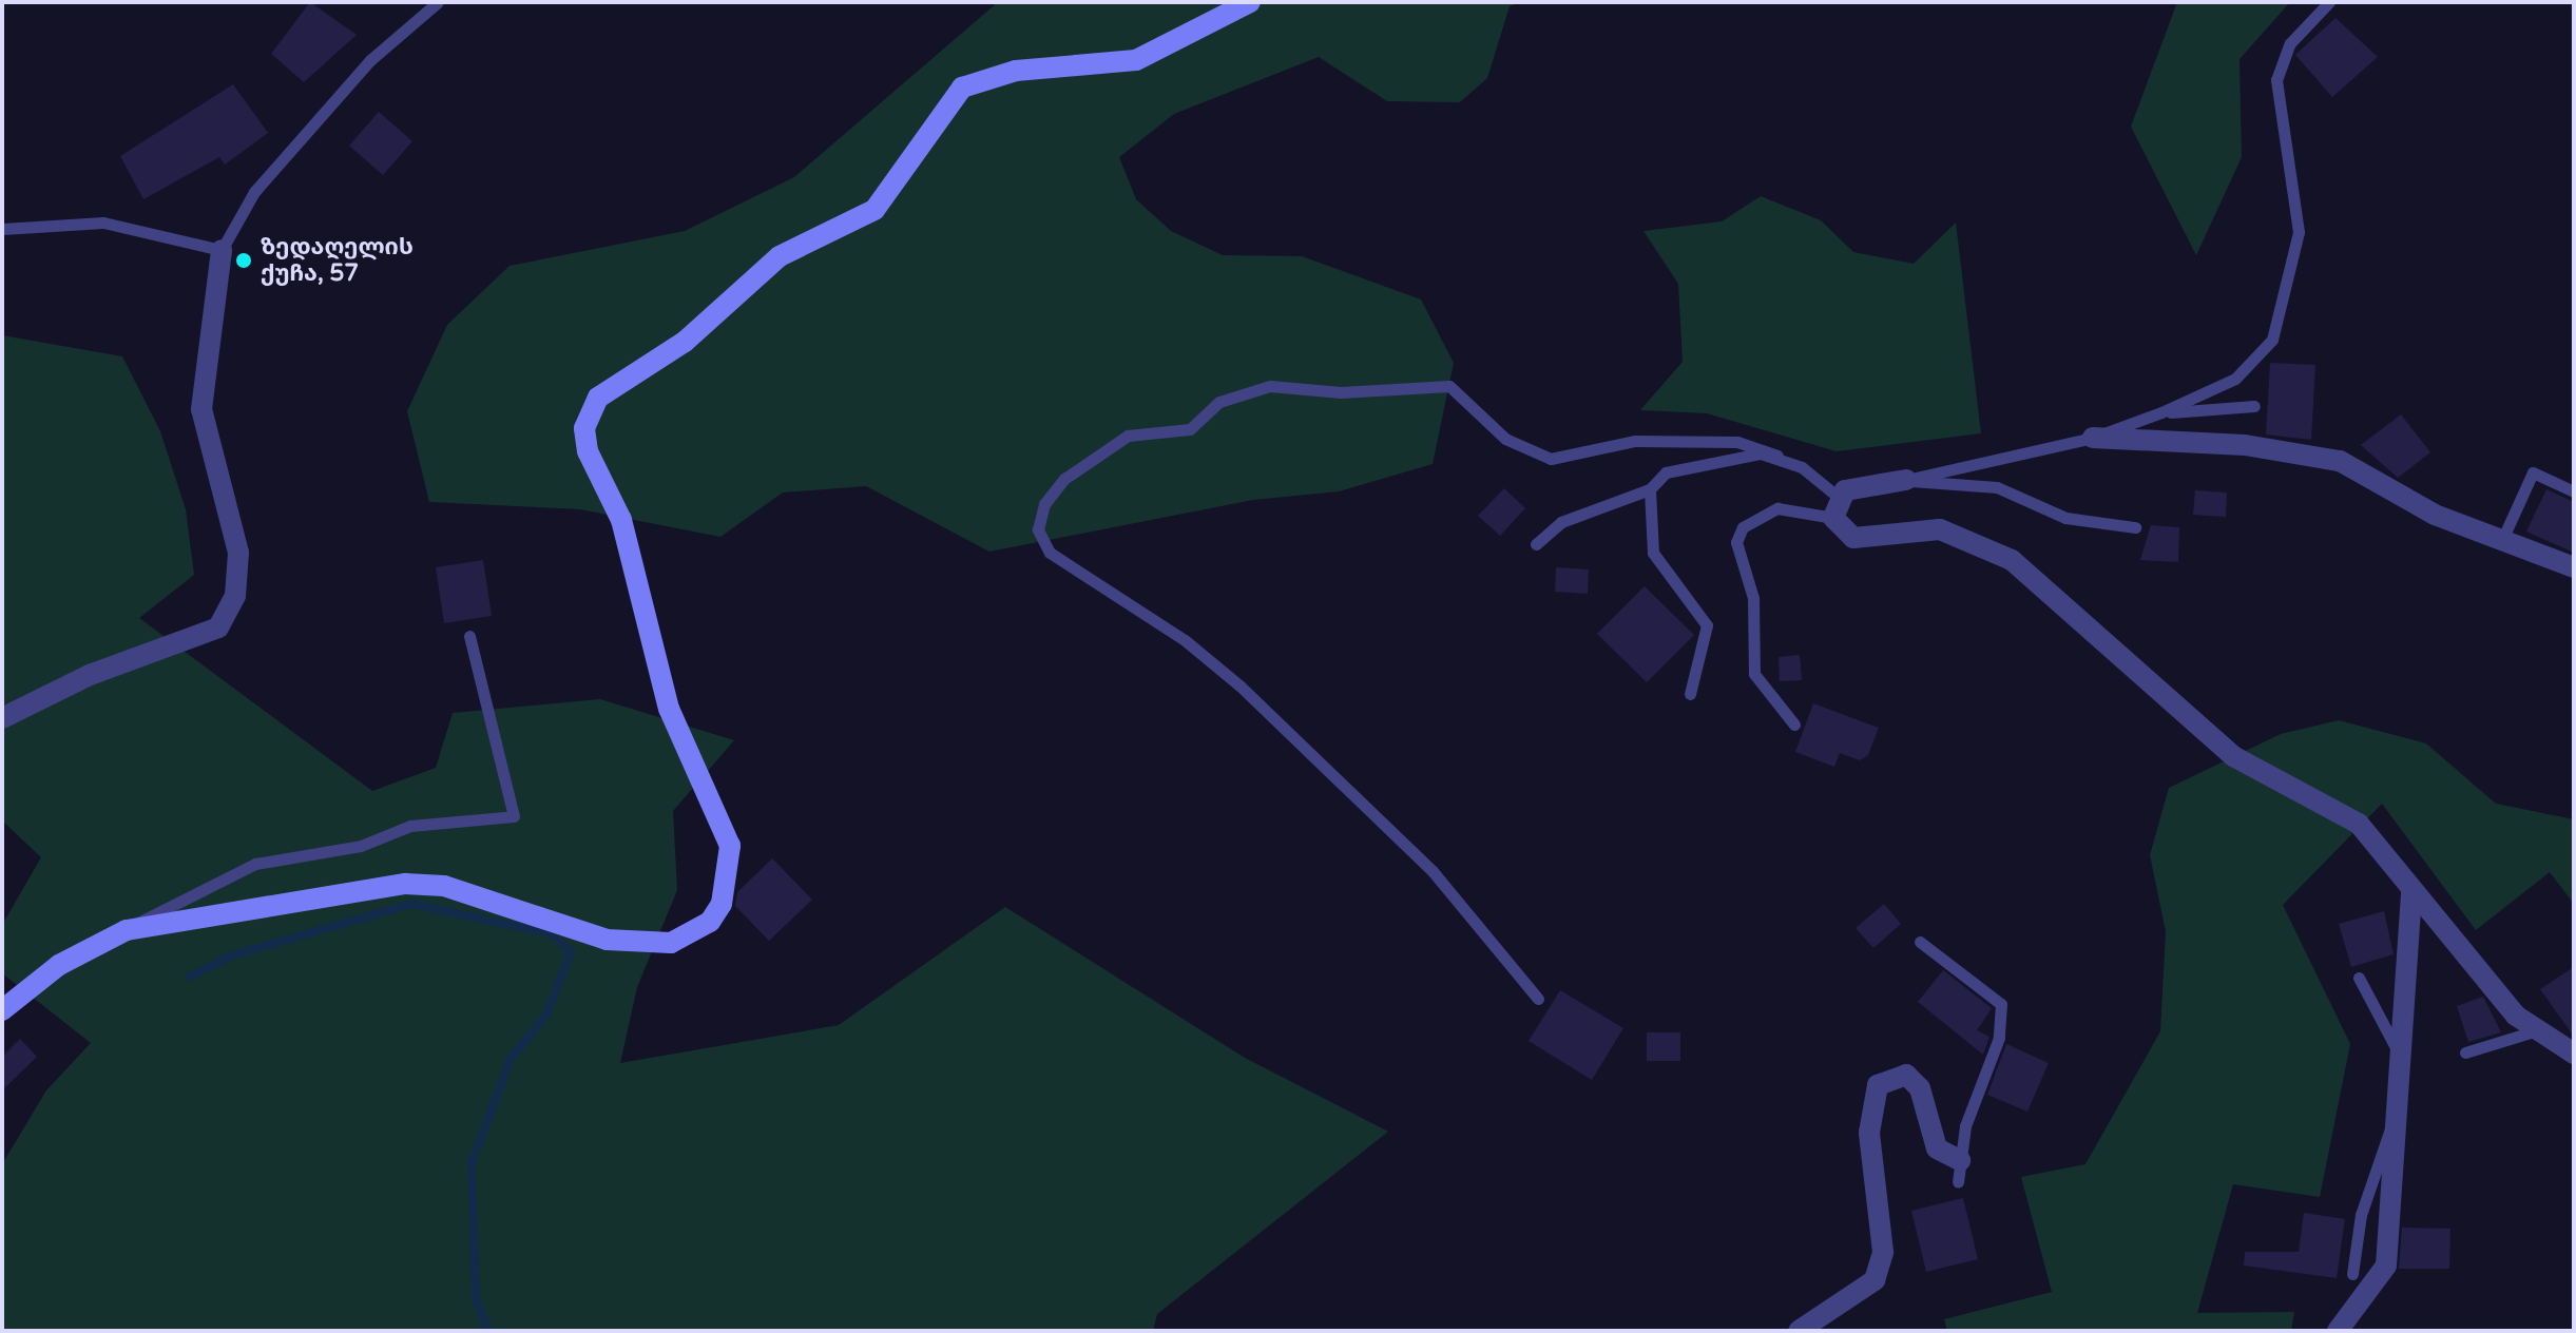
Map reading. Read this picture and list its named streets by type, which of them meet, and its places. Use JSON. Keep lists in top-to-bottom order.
{
  "places": ["ზედაღელის ქუჩა, 57"]
}
